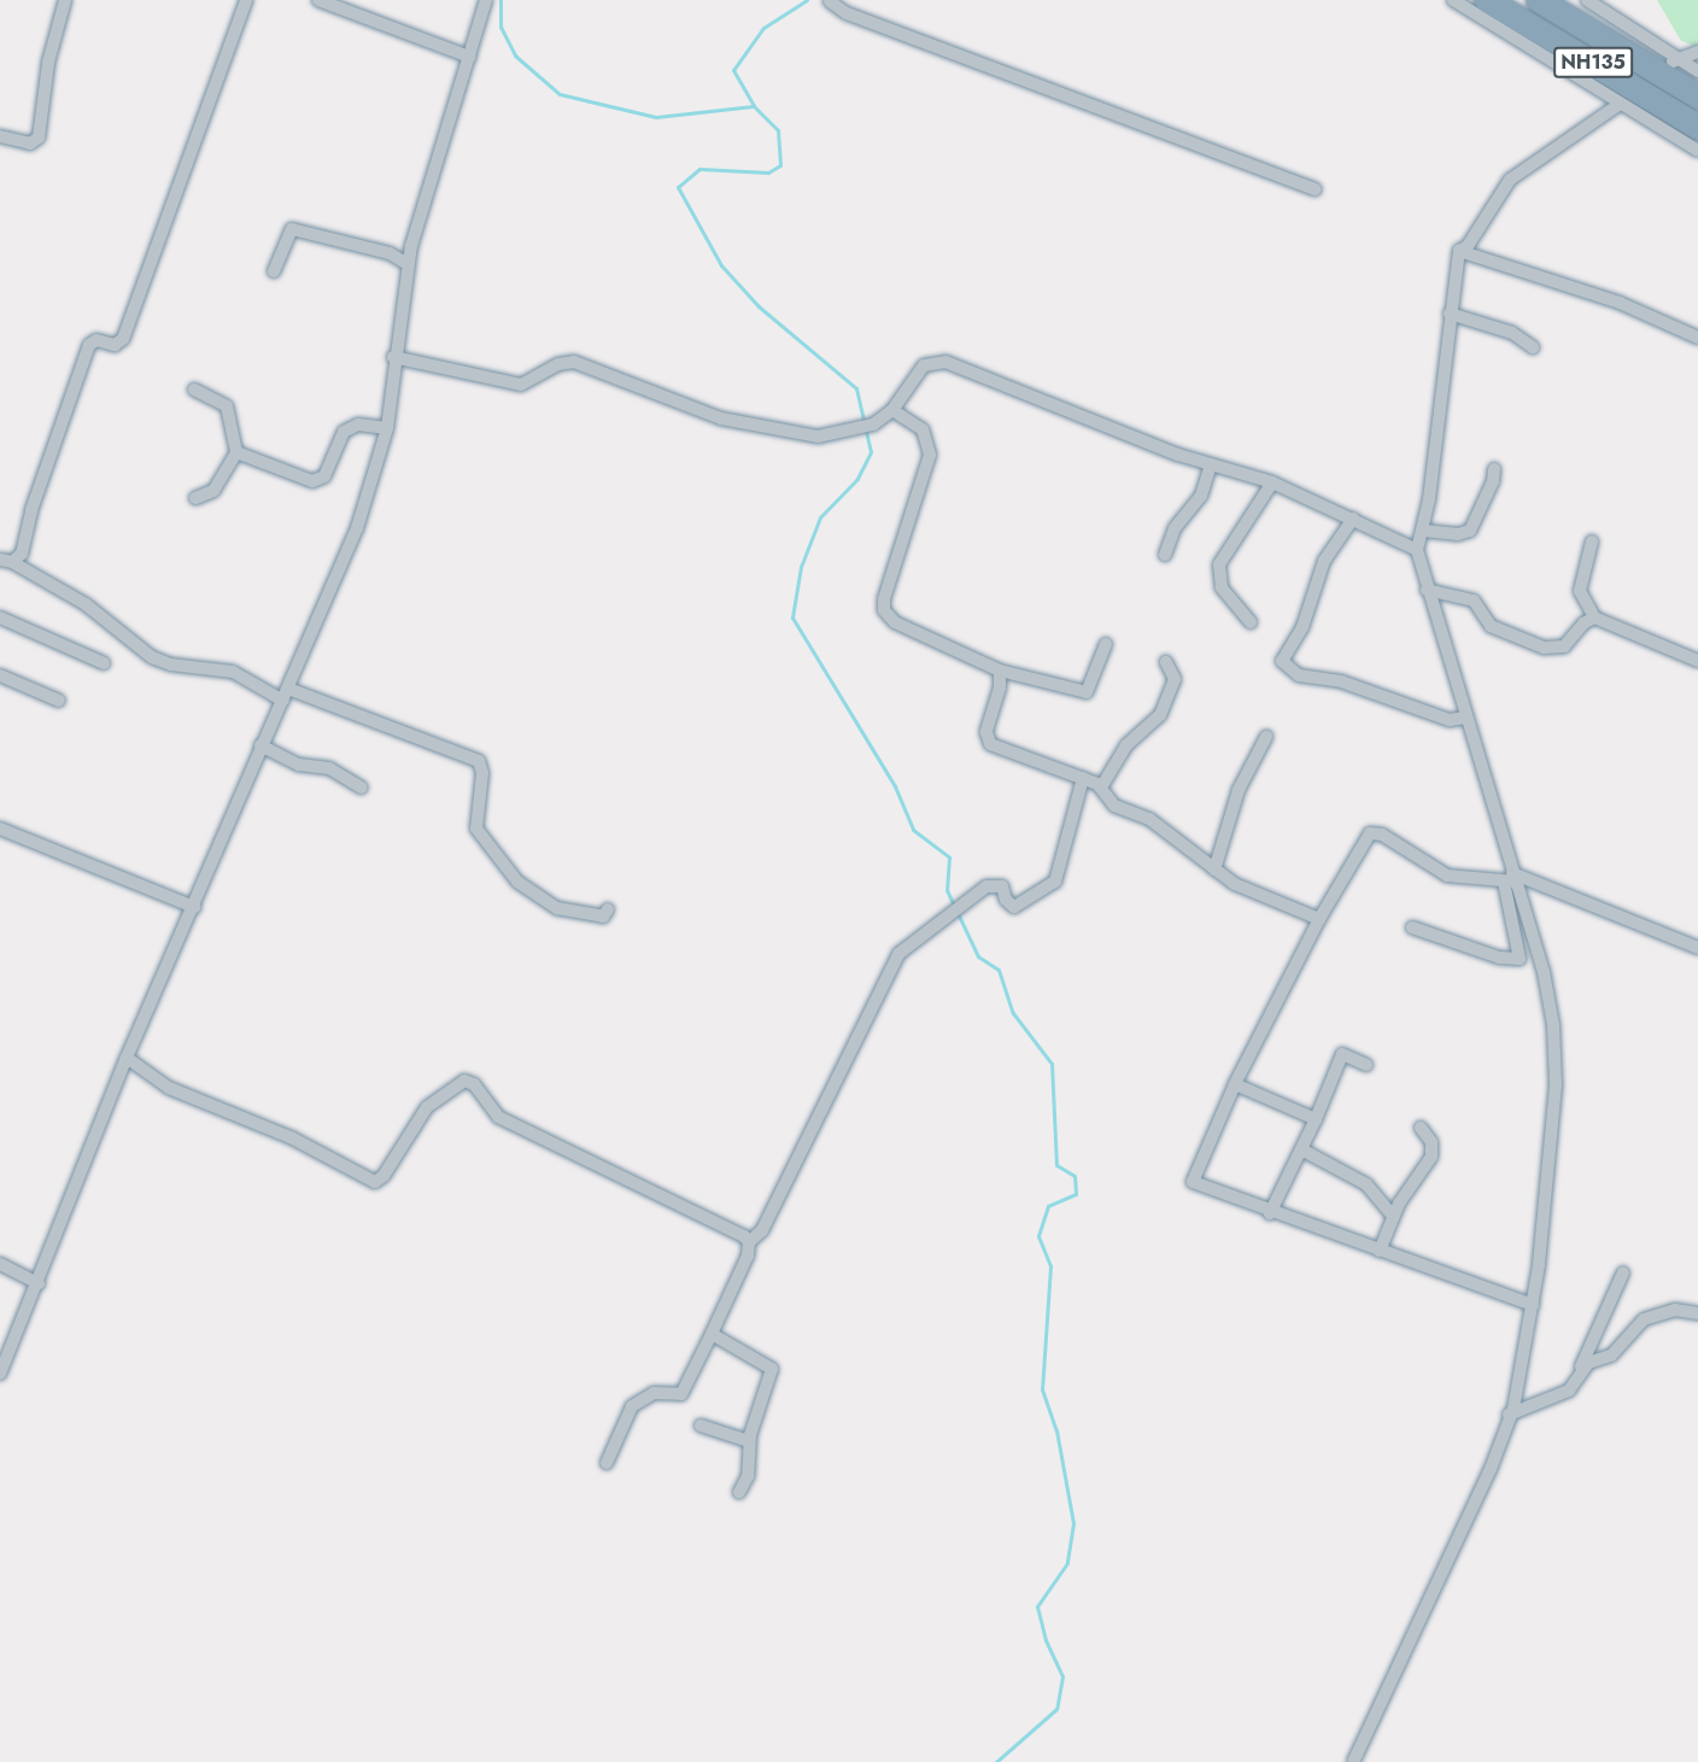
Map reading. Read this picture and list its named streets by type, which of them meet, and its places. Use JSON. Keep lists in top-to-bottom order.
{
  "streets": {
    "highway": ["NH135"]
  }
}
